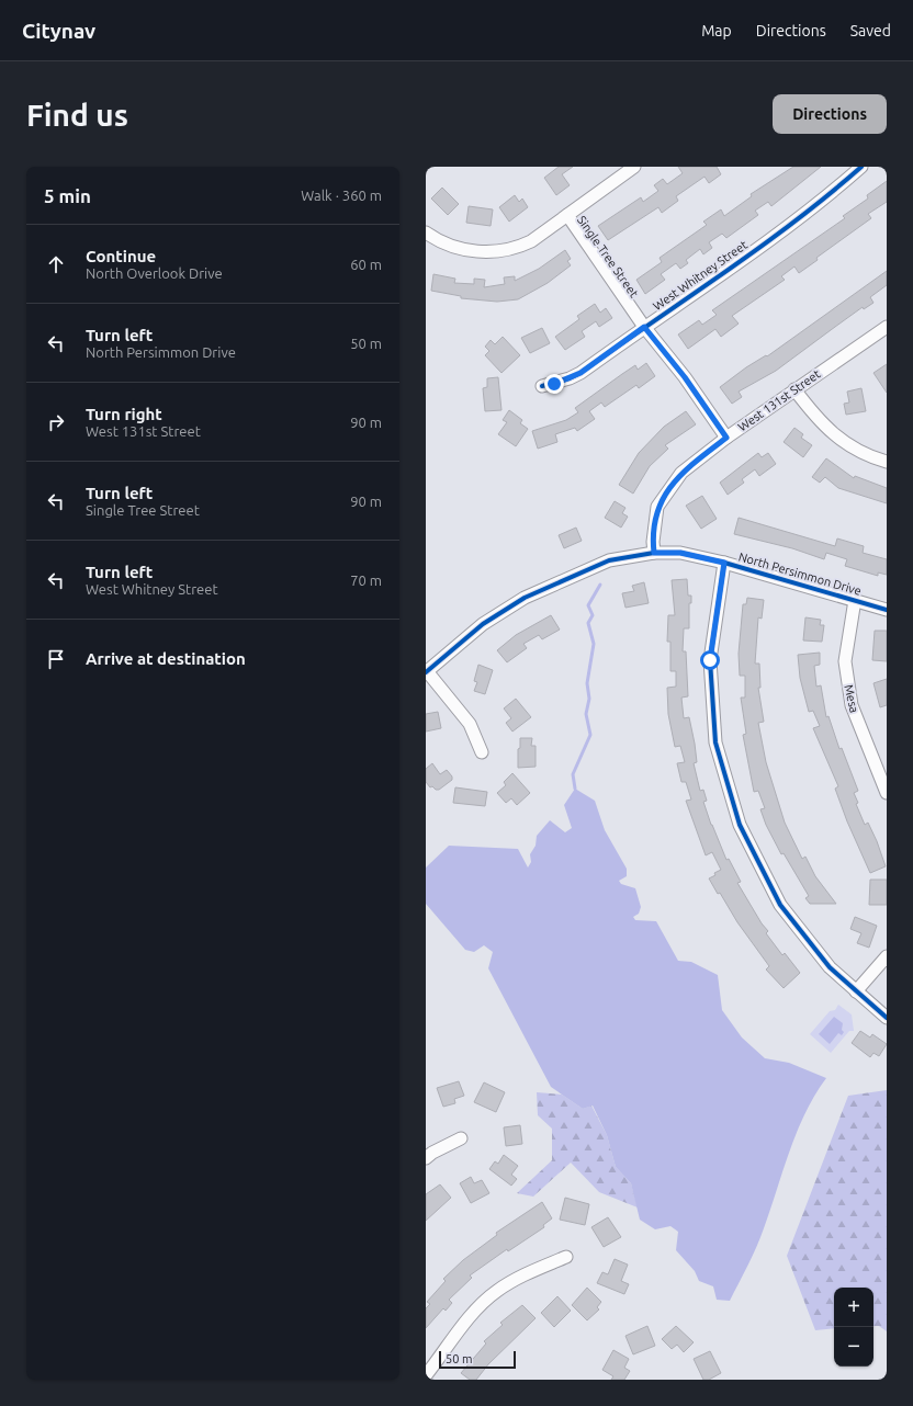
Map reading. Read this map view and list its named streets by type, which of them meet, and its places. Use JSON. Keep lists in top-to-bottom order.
{
  "streets": {
    "street": [
      "Single Tree Street",
      "West Whitney Street",
      "West 131st Street",
      "North Persimmon Drive",
      "Mesa"
    ]
  },
  "crossings": [
    ["Single Tree Street", "West Whitney Street"],
    ["Single Tree Street", "West 131st Street"],
    ["West 131st Street", "North Persimmon Drive"],
    ["North Persimmon Drive", "Mesa"]
  ],
  "scale_bar": "50 m",
  "page": {
    "header": "Citynav",
    "nav": ["Map", "Directions", "Saved"],
    "buttons": "Directions",
    "title": "Find us",
    "heading": ["5 min", "Walk · 360 m"],
    "list": [
      ["Continue", "North Overlook Drive", "60 m"],
      ["Turn left", "North Persimmon Drive", "50 m"],
      ["Turn right", "West 131st Street", "90 m"],
      ["Turn left", "Single Tree Street", "90 m"],
      ["Turn left", "West Whitney Street", "70 m"],
      "Arrive at destination"
    ],
    "map_buttons": ["+", "−"],
    "scale": "50 m"
  }
}
